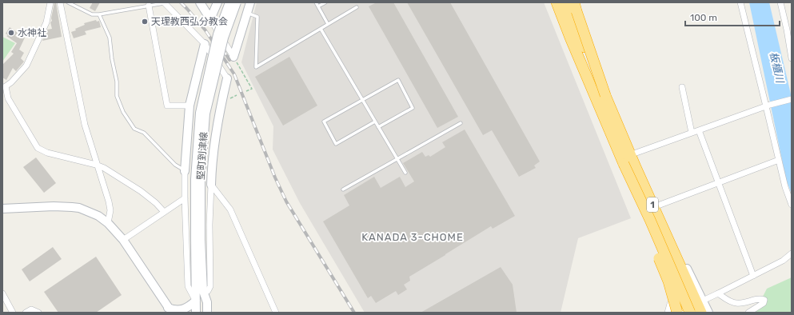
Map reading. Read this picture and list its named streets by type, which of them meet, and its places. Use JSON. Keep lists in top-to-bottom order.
{
  "streets": {
    "highway": ["1"],
    "street": ["堅町到津線"]
  },
  "districts": ["KANADA 3-CHOME"],
  "water": ["板櫃川"],
  "places": ["天理教西弘分教会", "水神社"],
  "scale_bar": "100 m"
}
